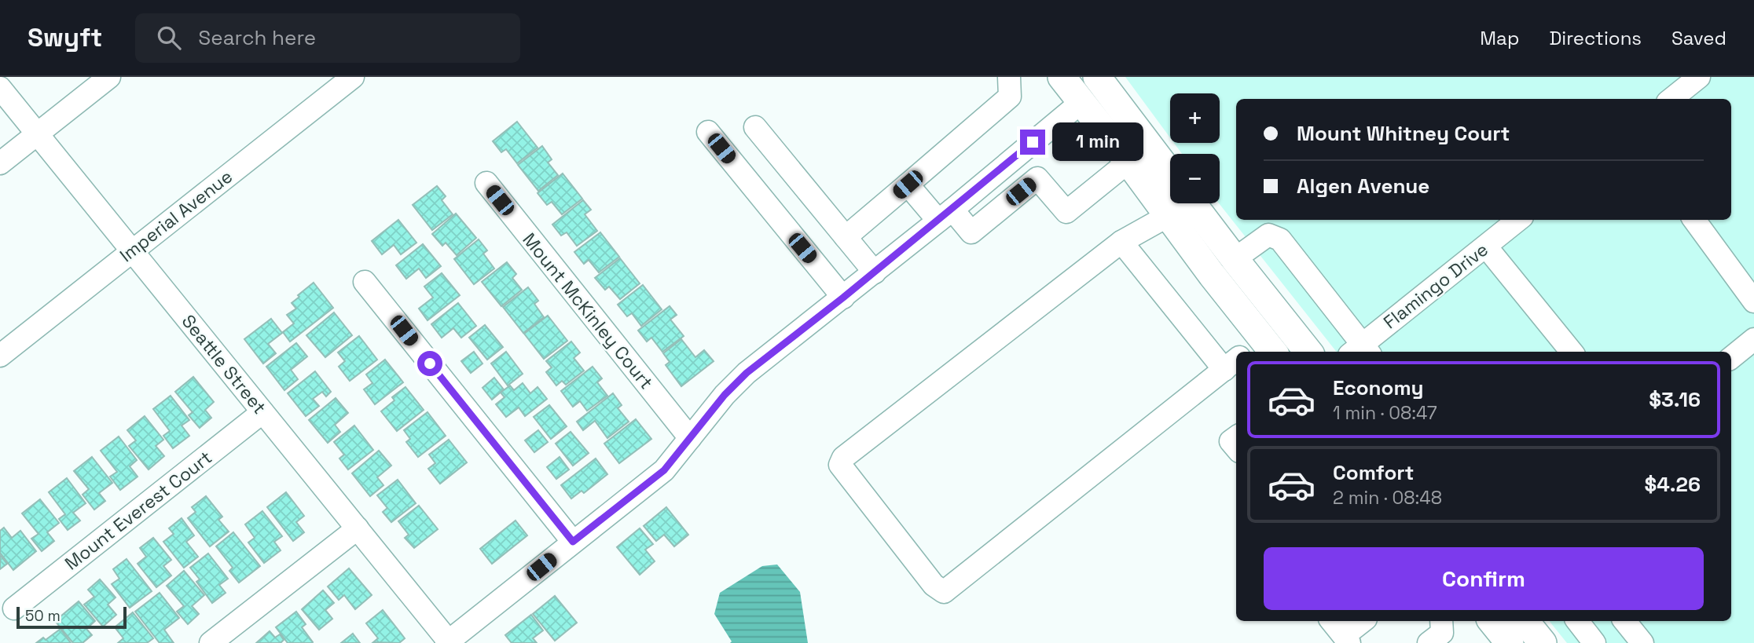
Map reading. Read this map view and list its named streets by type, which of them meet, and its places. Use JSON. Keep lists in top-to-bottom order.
{
  "streets": {
    "street": [
      "Imperial Avenue",
      "Flamingo Drive",
      "Mount McKinley Court",
      "Seattle Street",
      "Mount Everest Court"
    ]
  },
  "crossings": [
    ["Imperial Avenue", "Seattle Street"],
    ["Seattle Street", "Mount Everest Court"]
  ],
  "scale_bar": "50 m",
  "page": {
    "header": "Swyft",
    "search": "Search here",
    "nav": ["Map", "Directions", "Saved"],
    "map_buttons": ["+", "−"],
    "banner": ["Mount Whitney Court", "Algen Avenue"],
    "bubble": "1 min",
    "list": [
      {
        "name": "Economy",
        "note": "1 min · 08:47",
        "value": "$3.16"
      },
      {
        "name": "Comfort",
        "note": "2 min · 08:48",
        "value": "$4.26"
      }
    ],
    "buttons": "Confirm",
    "scale": "50 m"
  }
}
